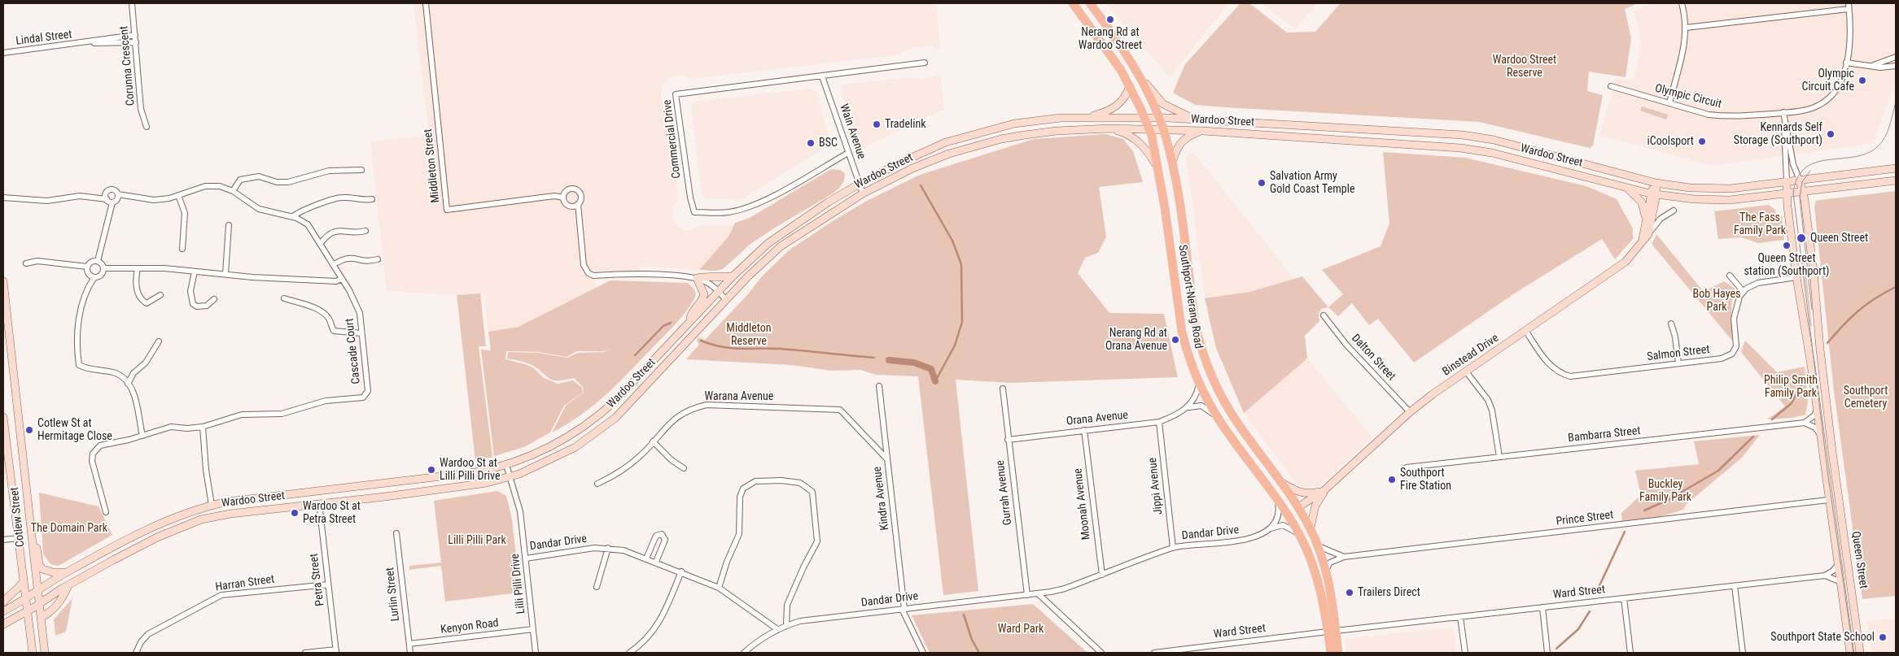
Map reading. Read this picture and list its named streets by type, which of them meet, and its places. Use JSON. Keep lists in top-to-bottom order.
{
  "streets": {
    "main road": [
      "Wardoo Street",
      "Southport-Nerang Road",
      "Binstead Drive",
      "Cotlew Street",
      "Queen Street"
    ],
    "street": [
      "Lindal Street",
      "Corunna Crescent",
      "Olympic Circuit",
      "Wain Avenue",
      "Commercial Drive",
      "Middleton Street",
      "Cascade Court",
      "Salmon Street",
      "Dalton Street",
      "Warana Avenue",
      "Orana Avenue",
      "Bambarra Street",
      "Jippi Avenue",
      "Gurrah Avenue",
      "Kindra Avenue",
      "Moonah Avenue",
      "Prince Street",
      "Dandar Drive",
      "Petra Street",
      "Harran Street",
      "Lilli Pilli Drive",
      "Ward Street",
      "Lurlin Street",
      "Kenyon Road"
    ]
  },
  "crossings": [
    ["Lindal Street", "Corunna Crescent"],
    ["Wardoo Street", "Wain Avenue"],
    ["Wardoo Street", "Southport-Nerang Road"],
    ["Wardoo Street", "Binstead Drive"],
    ["Wardoo Street", "Cotlew Street"],
    ["Wardoo Street", "Queen Street"],
    ["Wardoo Street", "Petra Street"],
    ["Wardoo Street", "Lilli Pilli Drive"],
    ["Wain Avenue", "Commercial Drive"],
    ["Southport-Nerang Road", "Binstead Drive"],
    ["Southport-Nerang Road", "Orana Avenue"],
    ["Southport-Nerang Road", "Prince Street"],
    ["Southport-Nerang Road", "Dandar Drive"],
    ["Southport-Nerang Road", "Ward Street"],
    ["Salmon Street", "Binstead Drive"],
    ["Binstead Drive", "Dalton Street"],
    ["Warana Avenue", "Kindra Avenue"],
    ["Orana Avenue", "Jippi Avenue"],
    ["Orana Avenue", "Gurrah Avenue"],
    ["Orana Avenue", "Moonah Avenue"],
    ["Jippi Avenue", "Dandar Drive"],
    ["Gurrah Avenue", "Dandar Drive"],
    ["Kindra Avenue", "Dandar Drive"],
    ["Moonah Avenue", "Dandar Drive"],
    ["Prince Street", "Queen Street"],
    ["Dandar Drive", "Lilli Pilli Drive"],
    ["Queen Street", "Ward Street"],
    ["Petra Street", "Harran Street"],
    ["Lilli Pilli Drive", "Kenyon Road"],
    ["Lurlin Street", "Kenyon Road"]
  ],
  "parks": [
    "Wardoo Street Reserve",
    "The Fass Family Park",
    "Bob Hayes Park",
    "Middleton Reserve",
    "Philip Smith Family Park",
    "Southport Cemetery",
    "Buckley Family Park",
    "The Domain Park",
    "Lilli Pilli Park",
    "Ward Park"
  ],
  "places": [
    "Nerang Rd at Wardoo Street",
    "Olympic Circuit Cafe",
    "Tradelink",
    "Kennards Self Storage (Southport)",
    "iCoolsport",
    "BSC",
    "Salvation Army Gold Coast Temple",
    "Queen Street",
    "Queen Street station (Southport)",
    "Nerang Rd at Orana Avenue",
    "Cotlew St at Hermitage Close",
    "Wardoo St at Lilli Pilli Drive",
    "Southport Fire Station",
    "Wardoo St at Petra Street",
    "Trailers Direct",
    "Southport State School"
  ]
}
